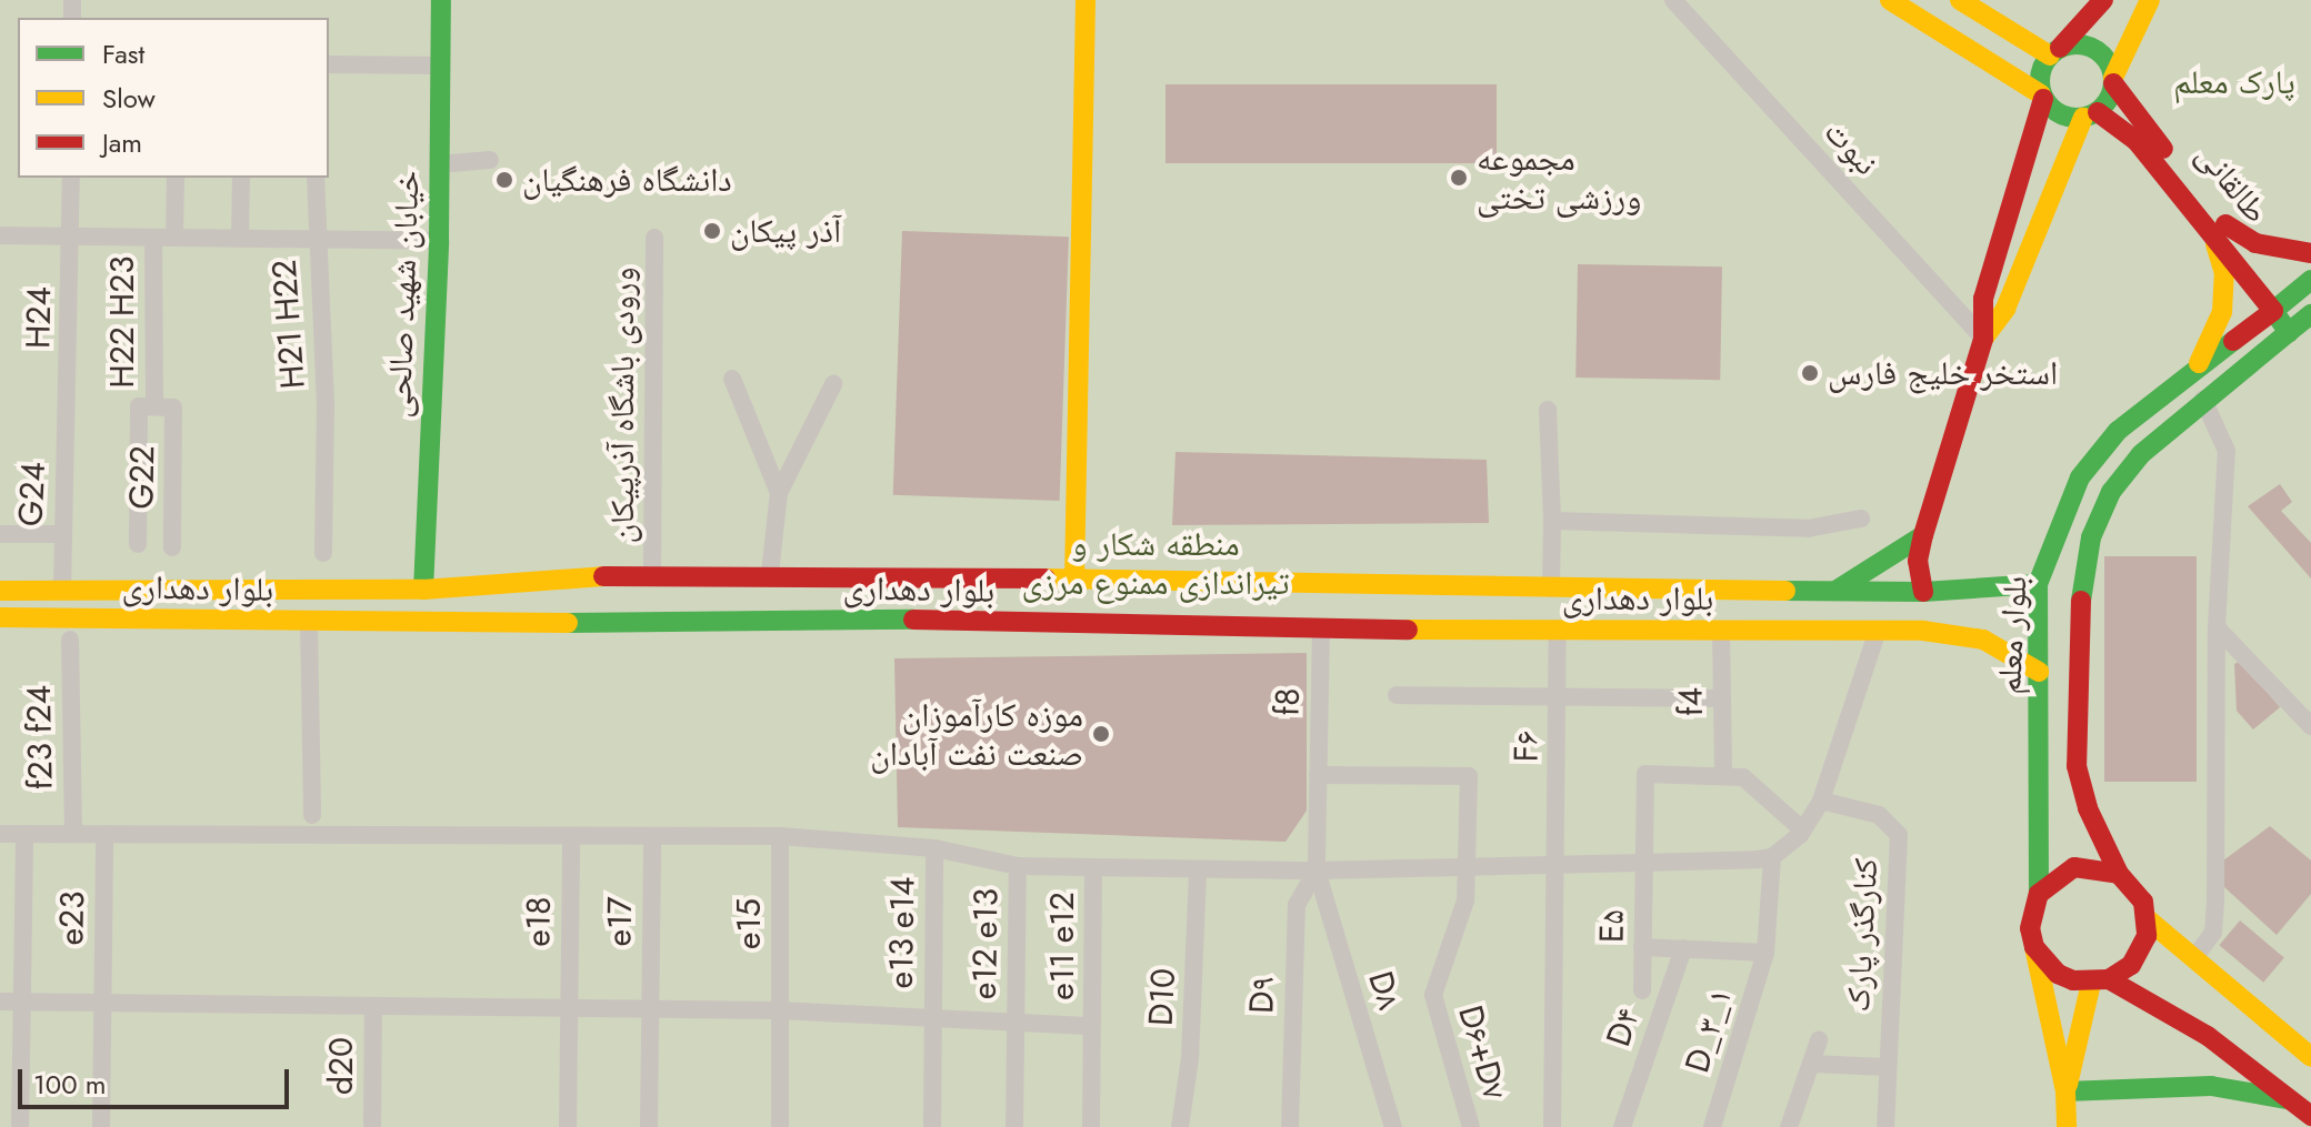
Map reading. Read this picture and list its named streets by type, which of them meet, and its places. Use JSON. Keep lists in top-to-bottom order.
{
  "streets": {
    "main road": [
      "طالقانی",
      "خیابان شهید صالحی",
      "بلوار دهداری",
      "بلوار معلم"
    ],
    "street": [
      "نبوت",
      "H24",
      "H22 H23",
      "H21 H22",
      "ورودی باشگاه آذرپیکان",
      "G22",
      "G24",
      "f8",
      "f4",
      "f23 f24",
      "F۶",
      "e23",
      "e18",
      "e17",
      "e15",
      "E۵",
      "e13 e14",
      "کنارگذر پارک",
      "e12 e13",
      "e11 e12",
      "D۸",
      "D۹",
      "D10",
      "D۴",
      "D_۳_۱",
      "D۶+D۷",
      "d20"
    ]
  },
  "crossings": [
    ["طالقانی", "بلوار معلم"],
    ["خیابان شهید صالحی", "بلوار دهداری"],
    ["H24", "G24"],
    ["H22 H23", "G22"],
    ["ورودی باشگاه آذرپیکان", "بلوار دهداری"],
    ["G24", "بلوار دهداری"],
    ["بلوار دهداری", "بلوار معلم"],
    ["بلوار دهداری", "f8"],
    ["بلوار دهداری", "f4"],
    ["بلوار دهداری", "F۶"],
    ["f8", "D۸"],
    ["f8", "D۹"],
    ["f4", "E۵"],
    ["D۸", "D۹"]
  ],
  "parks": ["پارک معلم", "منطقه شکار و تیراندازی ممنوع مرزی"],
  "places": [
    "مجموعه ورزشی تختی",
    "دانشگاه فرهنگیان",
    "آذر پیکان",
    "استخر خلیج فارس",
    "موزه کارآموزان صنعت نفت آبادان"
  ],
  "legend": ["Fast", "Slow", "Jam"],
  "scale_bar": "100 m"
}
